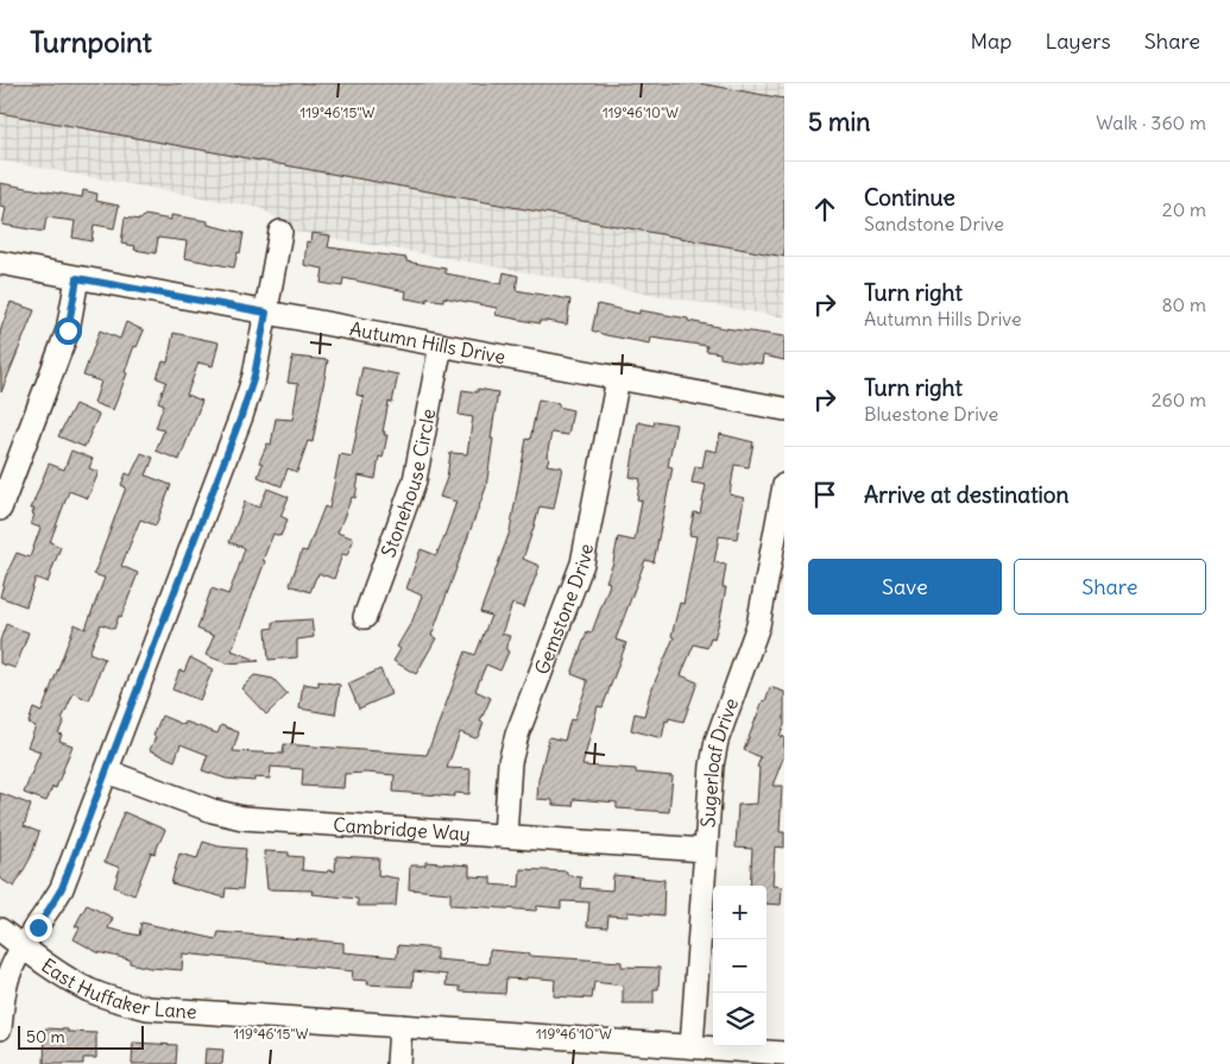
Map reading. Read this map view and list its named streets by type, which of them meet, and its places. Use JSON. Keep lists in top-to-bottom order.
{
  "streets": {
    "street": [
      "Autumn Hills Drive",
      "Stonehouse Circle",
      "Gemstone Drive",
      "Sugerloaf Drive",
      "Cambridge Way",
      "East Huffaker Lane"
    ]
  },
  "crossings": [
    ["Autumn Hills Drive", "Stonehouse Circle"],
    ["Autumn Hills Drive", "Gemstone Drive"],
    ["Gemstone Drive", "Cambridge Way"],
    ["Sugerloaf Drive", "Cambridge Way"],
    ["Sugerloaf Drive", "East Huffaker Lane"]
  ],
  "scale_bar": "50 m",
  "page": {
    "header": "Turnpoint",
    "nav": ["Map", "Layers", "Share"],
    "heading": ["5 min", "Walk · 360 m"],
    "list": [
      ["Continue", "Sandstone Drive", "20 m"],
      ["Turn right", "Autumn Hills Drive", "80 m"],
      ["Turn right", "Bluestone Drive", "260 m"],
      "Arrive at destination"
    ],
    "buttons": ["Save", "Share"],
    "map_buttons": ["+", "−"],
    "scale": "50 m"
  },
  "coordinates": ["119°46'15\"W", "119°46'10\"W"]
}
